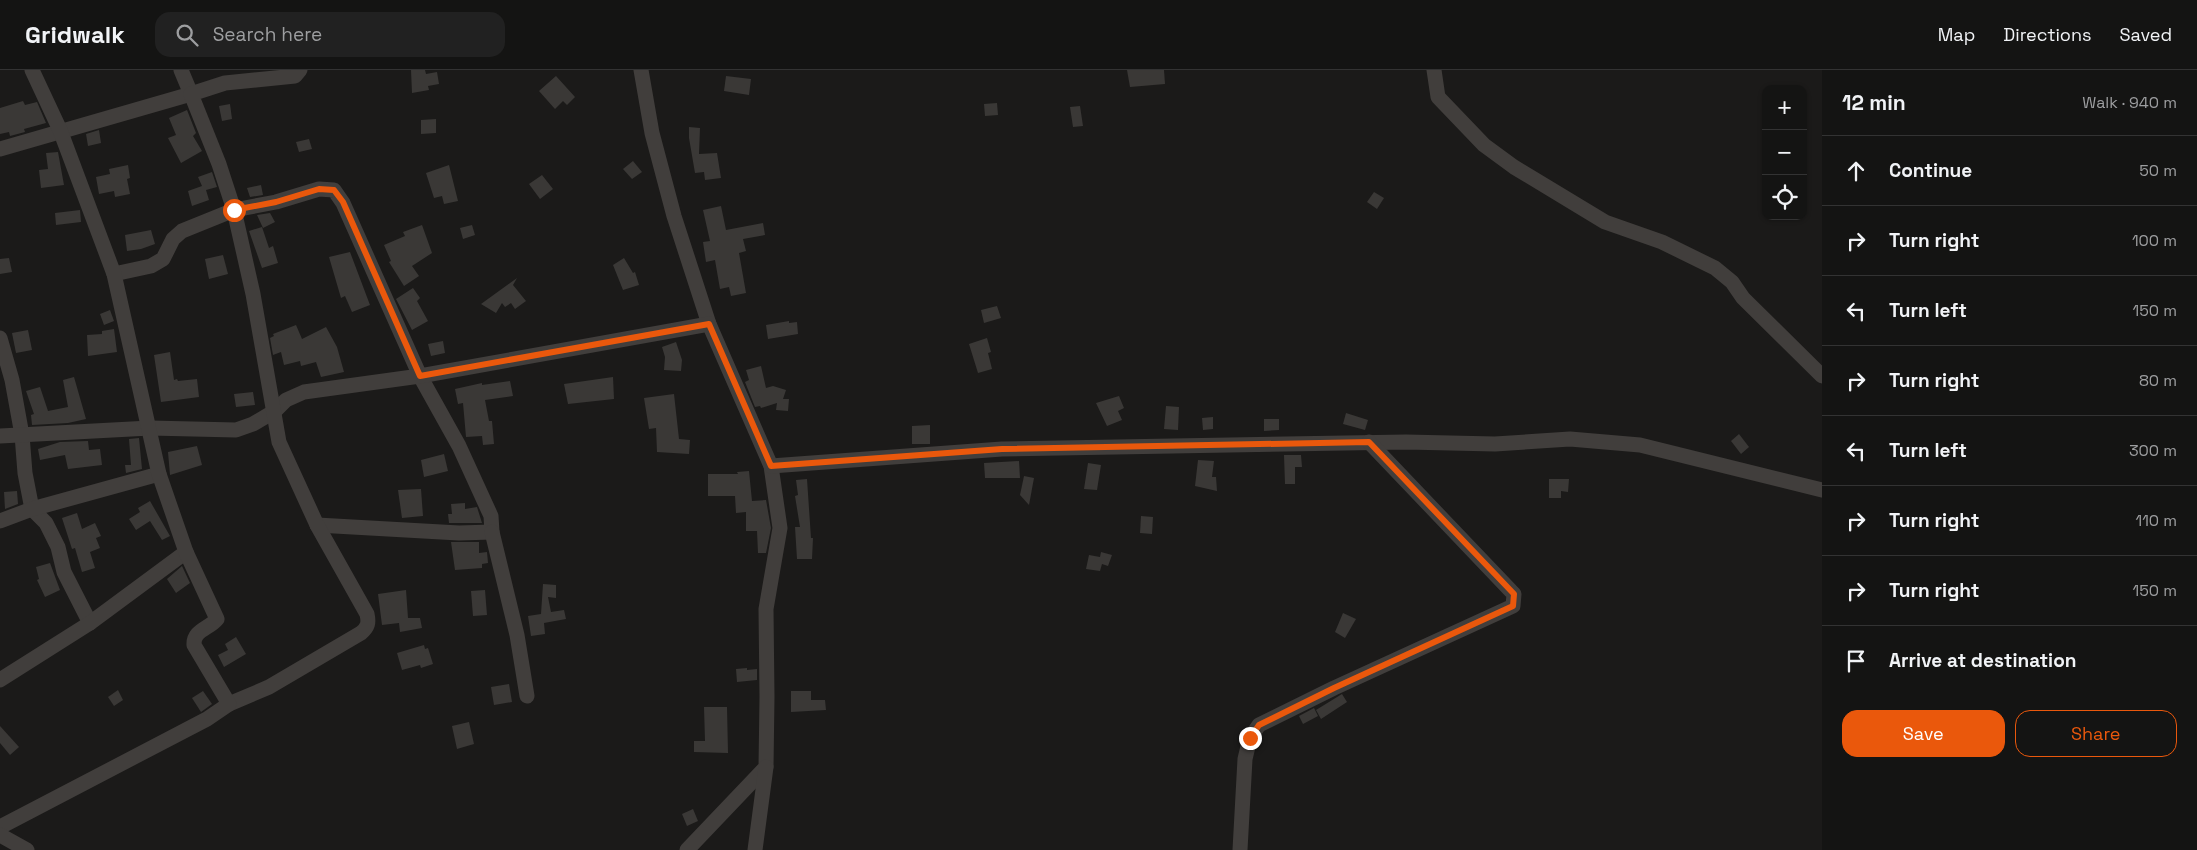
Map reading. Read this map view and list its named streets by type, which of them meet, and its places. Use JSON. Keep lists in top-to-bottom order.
{
  "page": {
    "header": "Gridwalk",
    "search": "Search here",
    "nav": ["Map", "Directions", "Saved"],
    "heading": ["12 min", "Walk · 940 m"],
    "map_buttons": ["+", "−"],
    "list": [
      ["Continue", "50 m"],
      ["Turn right", "100 m"],
      ["Turn left", "150 m"],
      ["Turn right", "80 m"],
      ["Turn left", "300 m"],
      ["Turn right", "110 m"],
      ["Turn right", "150 m"],
      "Arrive at destination"
    ],
    "buttons": ["Save", "Share"]
  }
}
